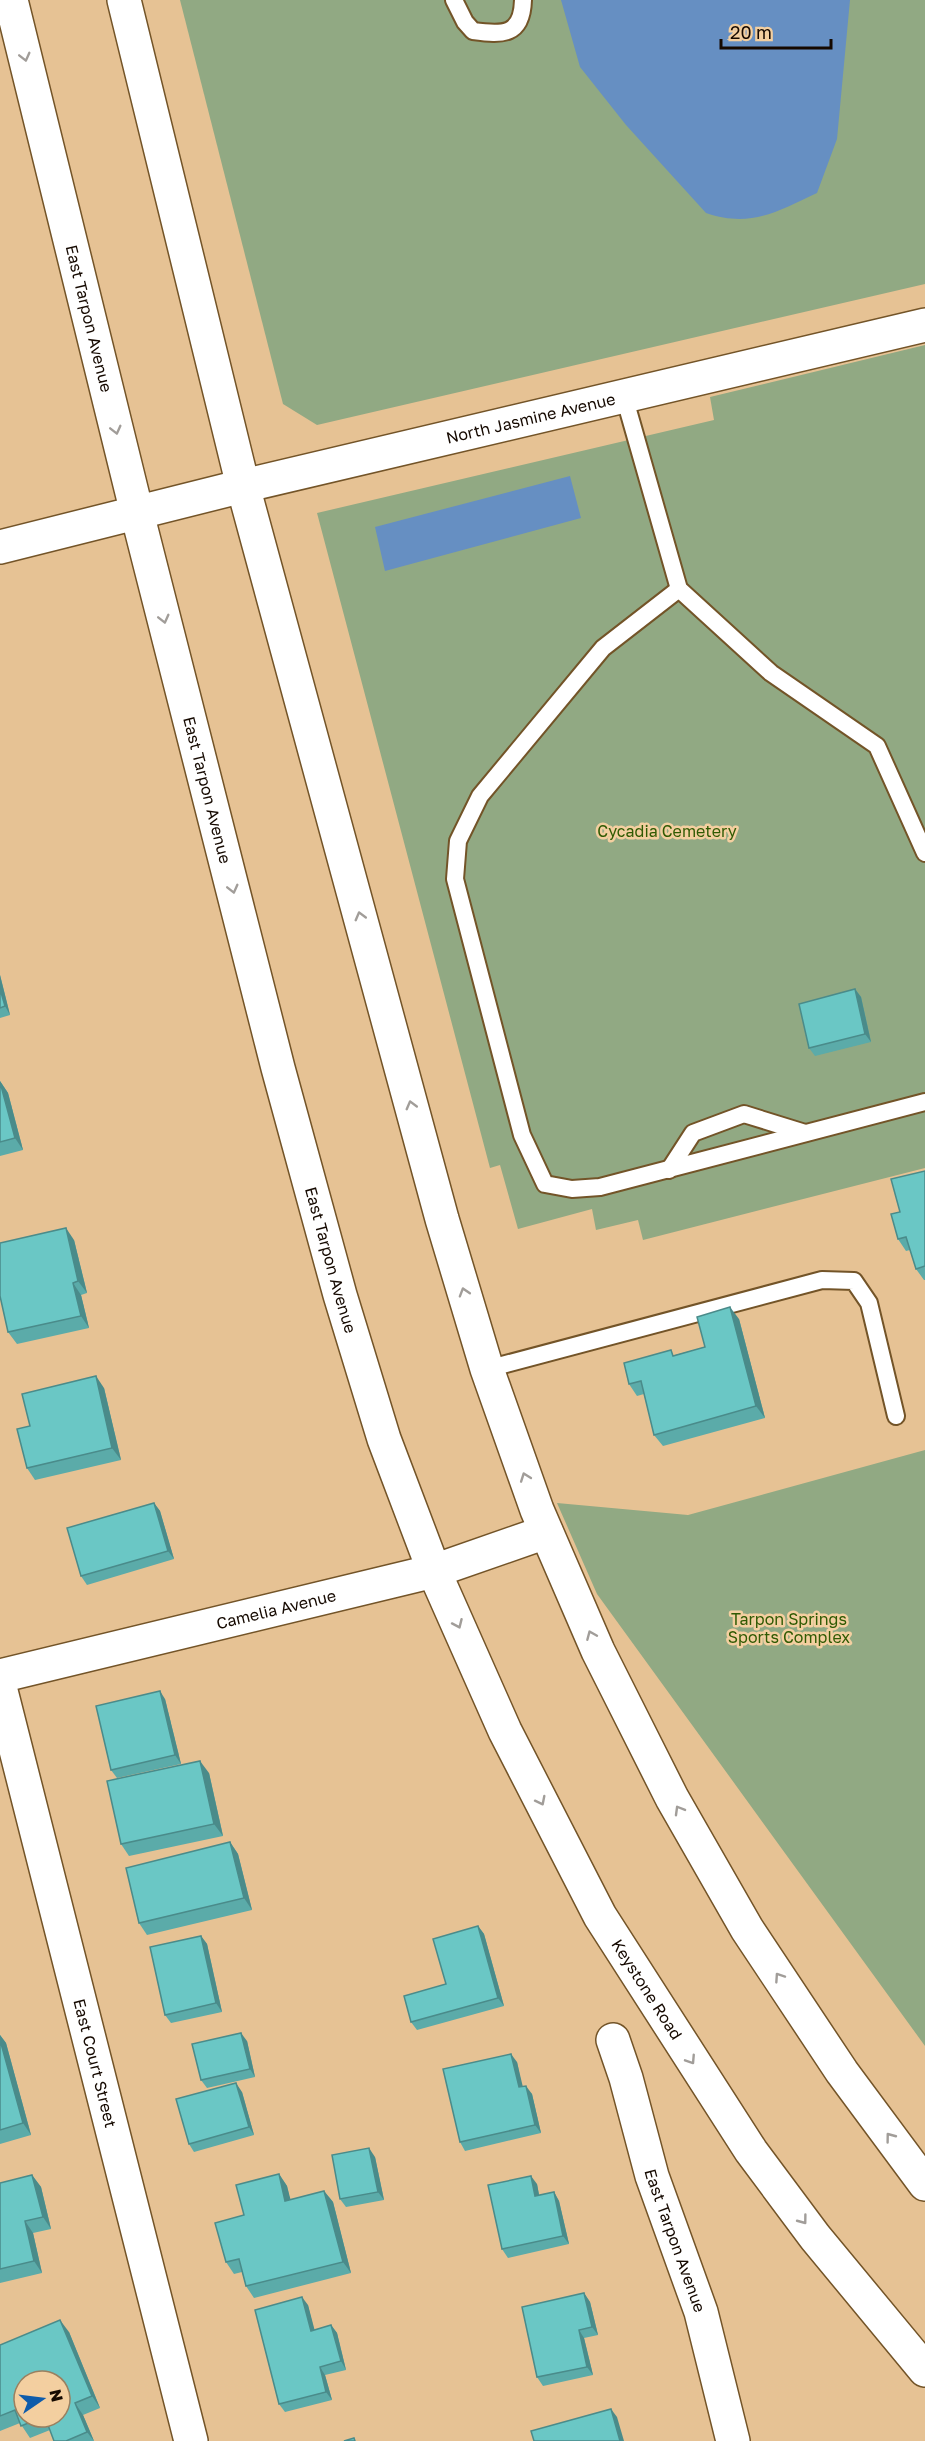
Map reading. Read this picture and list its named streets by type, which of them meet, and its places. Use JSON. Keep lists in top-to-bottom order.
{
  "streets": {
    "main road": [
      "East Tarpon Avenue",
      "North Jasmine Avenue",
      "Camelia Avenue",
      "Keystone Road",
      "East Court Street"
    ]
  },
  "crossings": [
    ["East Tarpon Avenue", "North Jasmine Avenue"],
    ["East Tarpon Avenue", "Camelia Avenue"],
    ["East Tarpon Avenue", "Keystone Road"],
    ["Camelia Avenue", "Keystone Road"]
  ],
  "parks": ["Cycadia Cemetery", "Tarpon Springs Sports Complex"],
  "scale_bar": "20 m",
  "north": "right"
}
